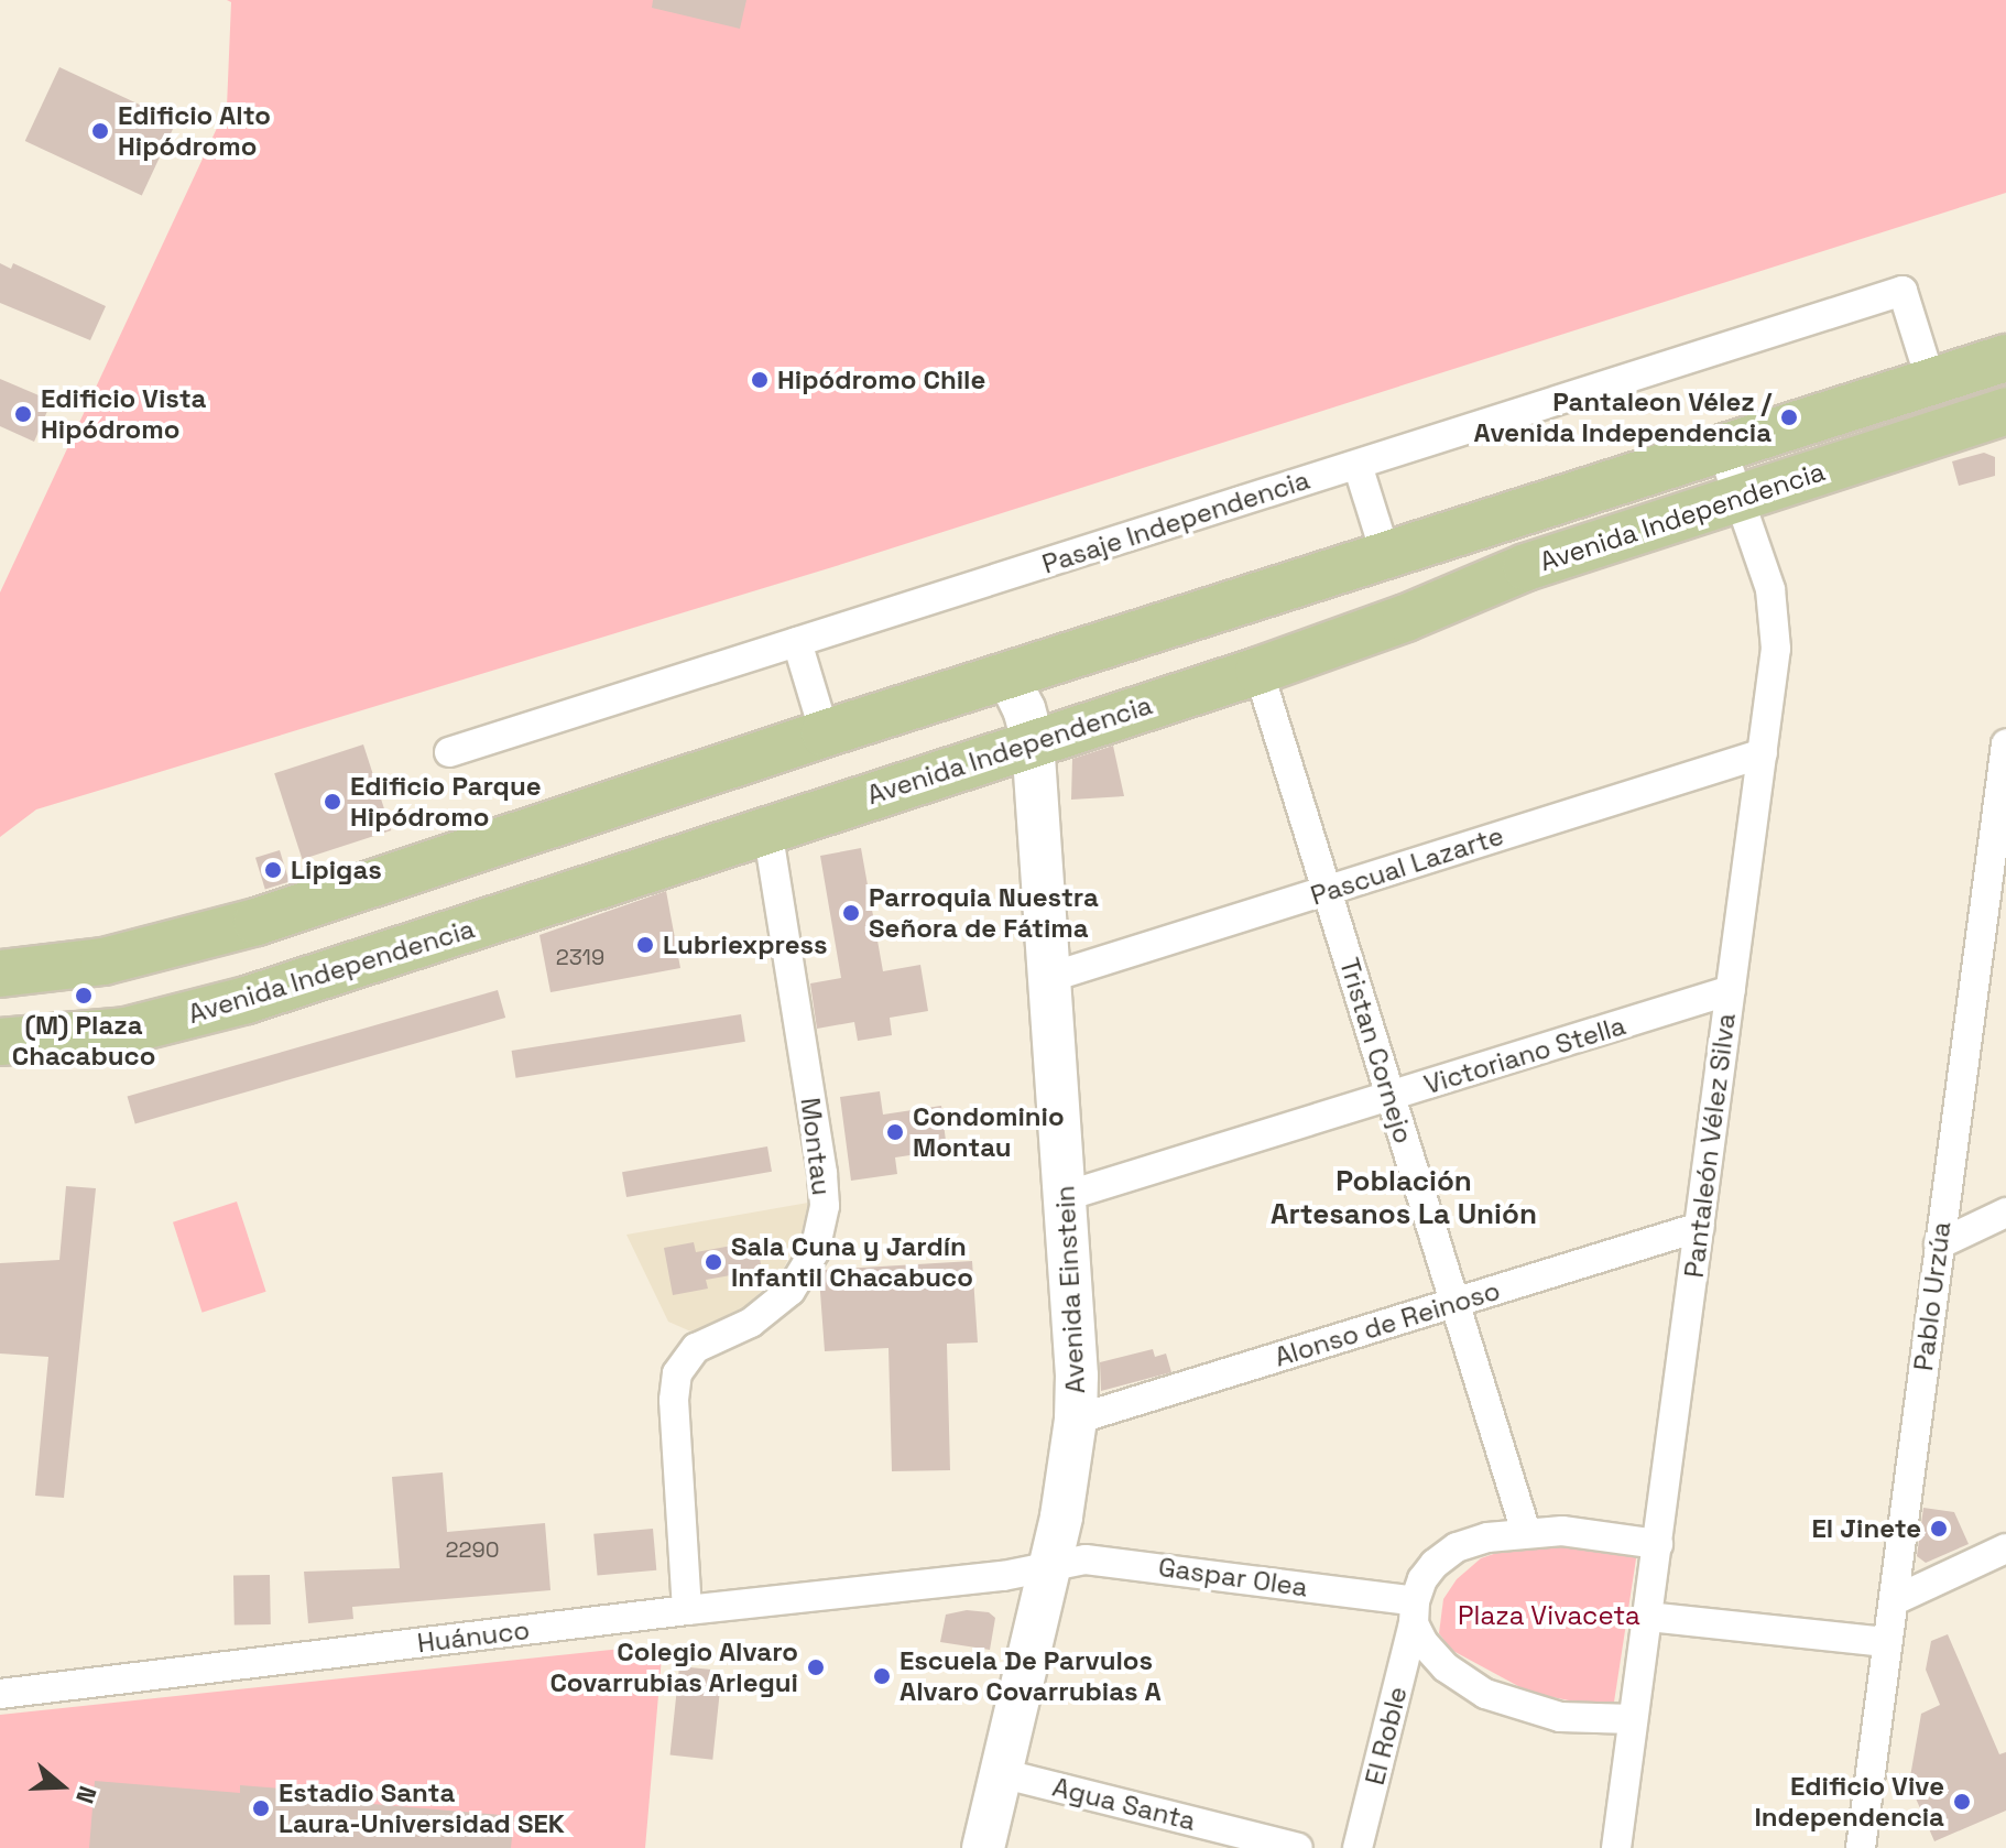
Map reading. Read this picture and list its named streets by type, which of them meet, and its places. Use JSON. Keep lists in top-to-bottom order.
{
  "streets": {
    "main road": ["Avenida Independencia", "Avenida Einstein"],
    "street": [
      "Pasaje Independencia",
      "Pascual Lazarte",
      "Tristan Cornejo",
      "Victoriano Stella",
      "Pantaleón Vélez Silva",
      "Montau",
      "Pablo Urzúa",
      "Alonso de Reinoso",
      "Gaspar Olea",
      "Huánuco",
      "El Roble",
      "Agua Santa"
    ]
  },
  "crossings": [
    ["Avenida Independencia", "Pasaje Independencia"],
    ["Avenida Independencia", "Tristan Cornejo"],
    ["Avenida Independencia", "Pantaleón Vélez Silva"],
    ["Avenida Independencia", "Montau"],
    ["Avenida Independencia", "Avenida Einstein"],
    ["Pascual Lazarte", "Tristan Cornejo"],
    ["Pascual Lazarte", "Pantaleón Vélez Silva"],
    ["Pascual Lazarte", "Avenida Einstein"],
    ["Tristan Cornejo", "Victoriano Stella"],
    ["Tristan Cornejo", "Alonso de Reinoso"],
    ["Victoriano Stella", "Pantaleón Vélez Silva"],
    ["Victoriano Stella", "Avenida Einstein"],
    ["Pantaleón Vélez Silva", "Alonso de Reinoso"],
    ["Montau", "Huánuco"],
    ["Avenida Einstein", "Alonso de Reinoso"],
    ["Avenida Einstein", "Gaspar Olea"],
    ["Avenida Einstein", "Huánuco"],
    ["Avenida Einstein", "Agua Santa"],
    ["Gaspar Olea", "Huánuco"],
    ["Gaspar Olea", "El Roble"]
  ],
  "districts": ["Población Artesanos La Unión"],
  "parks": ["Plaza Vivaceta"],
  "places": [
    "Edificio Alto Hipódromo",
    "Hipódromo Chile",
    "Edificio Vista Hipódromo",
    "Pantaleon Vélez / Avenida Independencia",
    "Edificio Parque Hipódromo",
    "Lipigas",
    "Parroquia Nuestra Señora de Fátima",
    "Lubriexpress",
    "(M) Plaza Chacabuco",
    "Condominio Montau",
    "Sala Cuna y Jardín Infantil Chacabuco",
    "El Jinete",
    "Colegio Alvaro Covarrubias Arlegui",
    "Escuela De Parvulos Alvaro Covarrubias A",
    "Edificio Vive Independencia",
    "Estadio Santa Laura-Universidad SEK"
  ],
  "house_numbers": ["2319", "2290"],
  "north": "right"
}
